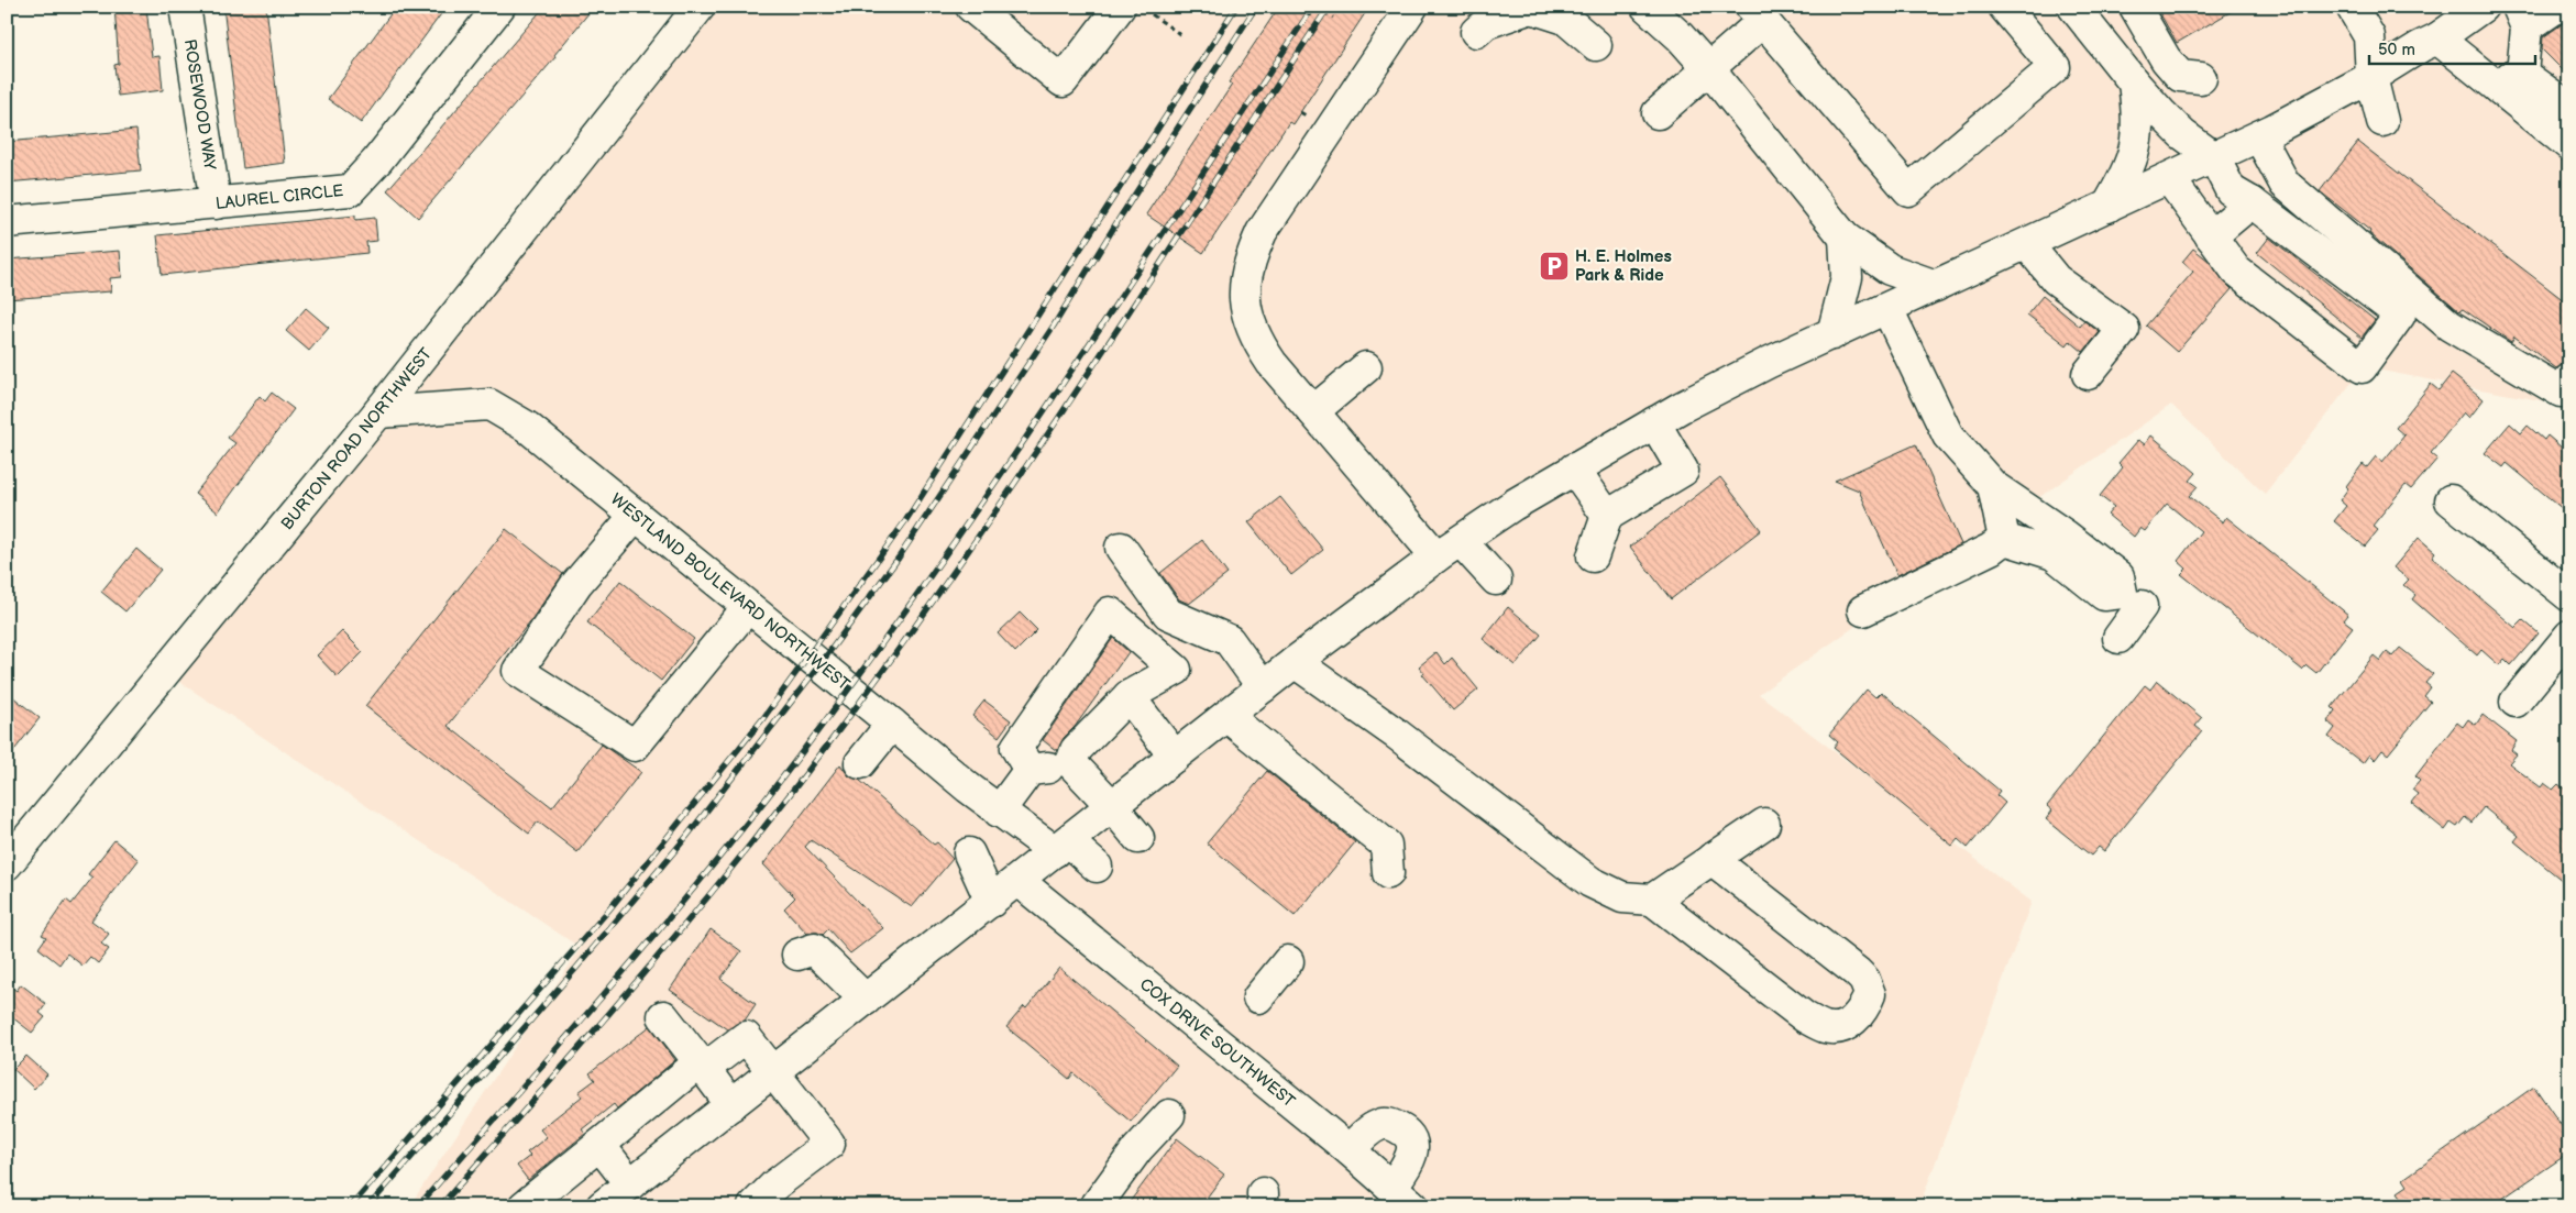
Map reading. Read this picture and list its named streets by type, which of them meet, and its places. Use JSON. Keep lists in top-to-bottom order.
{
  "streets": {
    "street": [
      "ROSEWOOD WAY",
      "LAUREL CIRCLE",
      "BURTON ROAD NORTHWEST",
      "WESTLAND BOULEVARD NORTHWEST",
      "COX DRIVE SOUTHWEST"
    ]
  },
  "crossings": [
    ["ROSEWOOD WAY", "LAUREL CIRCLE"],
    ["BURTON ROAD NORTHWEST", "WESTLAND BOULEVARD NORTHWEST"]
  ],
  "places": {
    "parking": ["H. E. Holmes Park & Ride"]
  },
  "scale_bar": "50 m"
}
